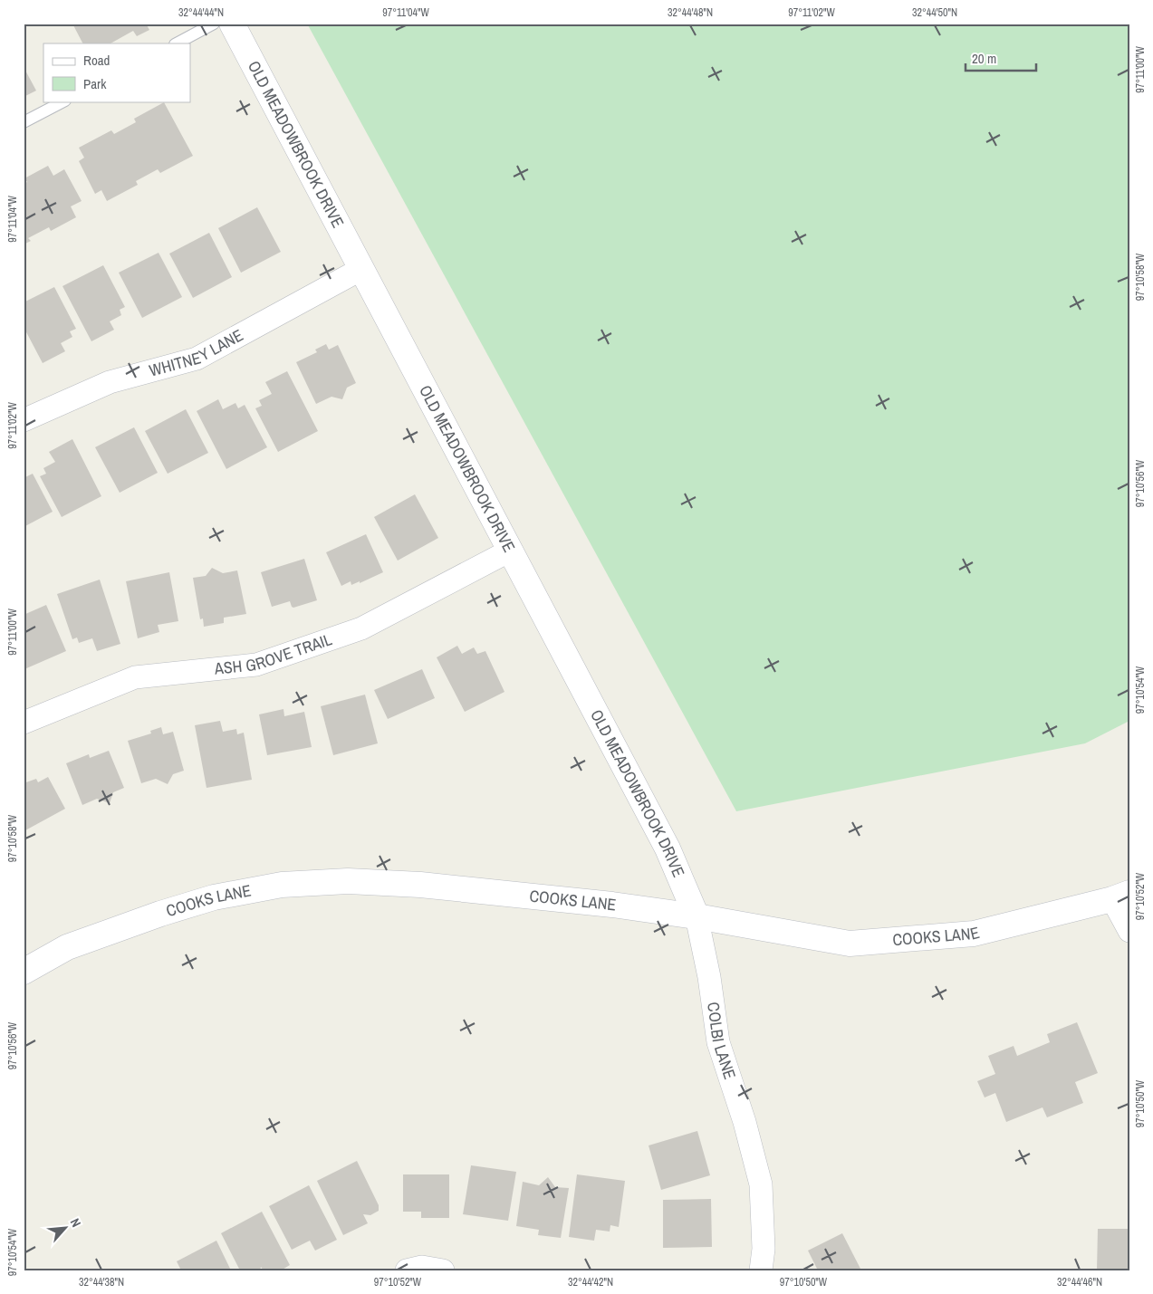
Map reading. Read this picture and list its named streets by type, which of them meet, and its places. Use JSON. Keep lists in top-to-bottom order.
{
  "streets": {
    "main road": ["OLD MEADOWBROOK DRIVE", "COOKS LANE"],
    "street": ["WHITNEY LANE", "ASH GROVE TRAIL", "COLBI LANE"]
  },
  "crossings": [
    ["OLD MEADOWBROOK DRIVE", "WHITNEY LANE"],
    ["OLD MEADOWBROOK DRIVE", "ASH GROVE TRAIL"],
    ["OLD MEADOWBROOK DRIVE", "COOKS LANE"],
    ["OLD MEADOWBROOK DRIVE", "COLBI LANE"],
    ["COOKS LANE", "COLBI LANE"]
  ],
  "legend": ["Road", "Park"],
  "scale_bar": "20 m",
  "north": "top right",
  "coordinates": [
    "32°44'44\"N",
    "97°11'04\"W",
    "32°44'48\"N",
    "97°11'02\"W",
    "32°44'50\"N",
    "97°11'00\"W",
    "97°10'58\"W",
    "97°10'56\"W",
    "97°10'54\"W",
    "97°10'52\"W",
    "97°10'50\"W",
    "32°44'38\"N",
    "32°44'42\"N",
    "32°44'46\"N"
  ]
}
